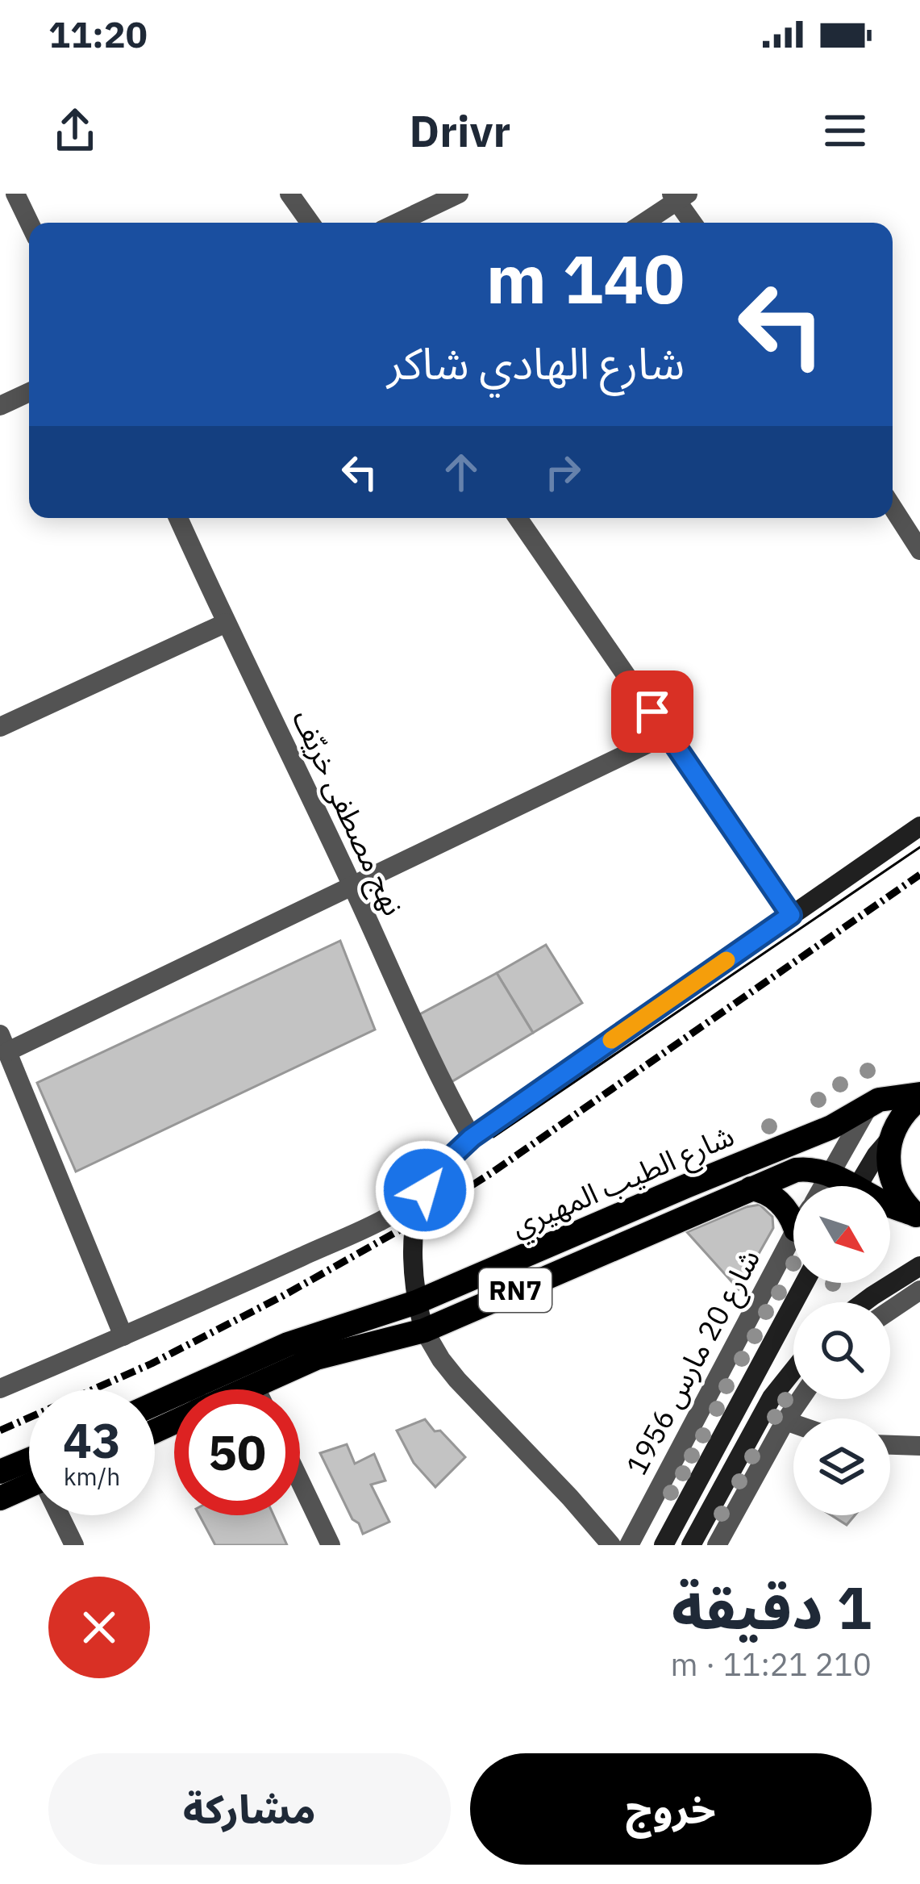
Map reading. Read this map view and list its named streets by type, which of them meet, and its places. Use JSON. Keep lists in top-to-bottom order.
{
  "streets": {
    "main road": ["شارع الطيب المهيري", "RN7", "شارع 20 مارس 1956"],
    "street": ["نهج مصطفى خريّف"]
  },
  "crossings": [
    ["شارع الطيب المهيري", "RN7"],
    ["شارع الطيب المهيري", "شارع 20 مارس 1956"]
  ],
  "north": "bottom right",
  "page": {
    "status": "11:20",
    "header": "Drivr",
    "turn": ["140 m", "شارع الهادي شاكر"],
    "speed": "43 km/h",
    "limit": "50",
    "heading": ["1 دقيقة", "210 m · 11:21"],
    "buttons": ["خروج", "مشاركة"]
  }
}
